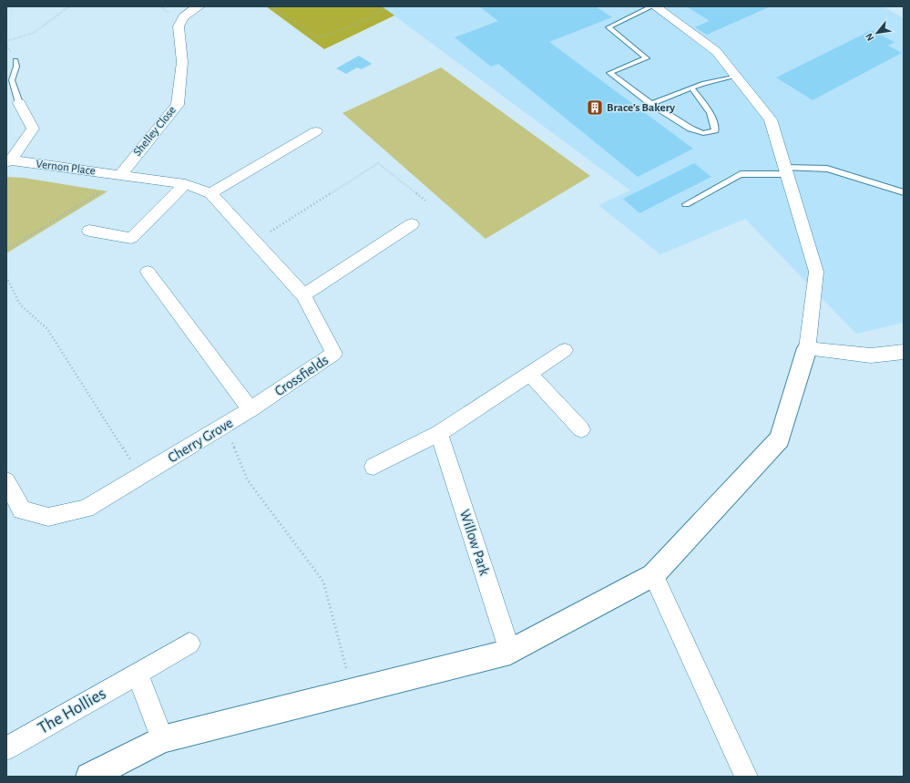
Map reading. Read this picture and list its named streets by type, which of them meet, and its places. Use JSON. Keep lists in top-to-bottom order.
{
  "streets": {
    "street": [
      "Shelley Close",
      "Vernon Place",
      "Crossfields",
      "Cherry Grove",
      "Willow Park",
      "The Hollies"
    ]
  },
  "crossings": [
    ["Shelley Close", "Vernon Place"],
    ["Shelley Close", "Crossfields"],
    ["Vernon Place", "Crossfields"],
    ["Crossfields", "Cherry Grove"]
  ],
  "places": {
    "building": ["Brace's Bakery"]
  },
  "north": "bottom left"
}
